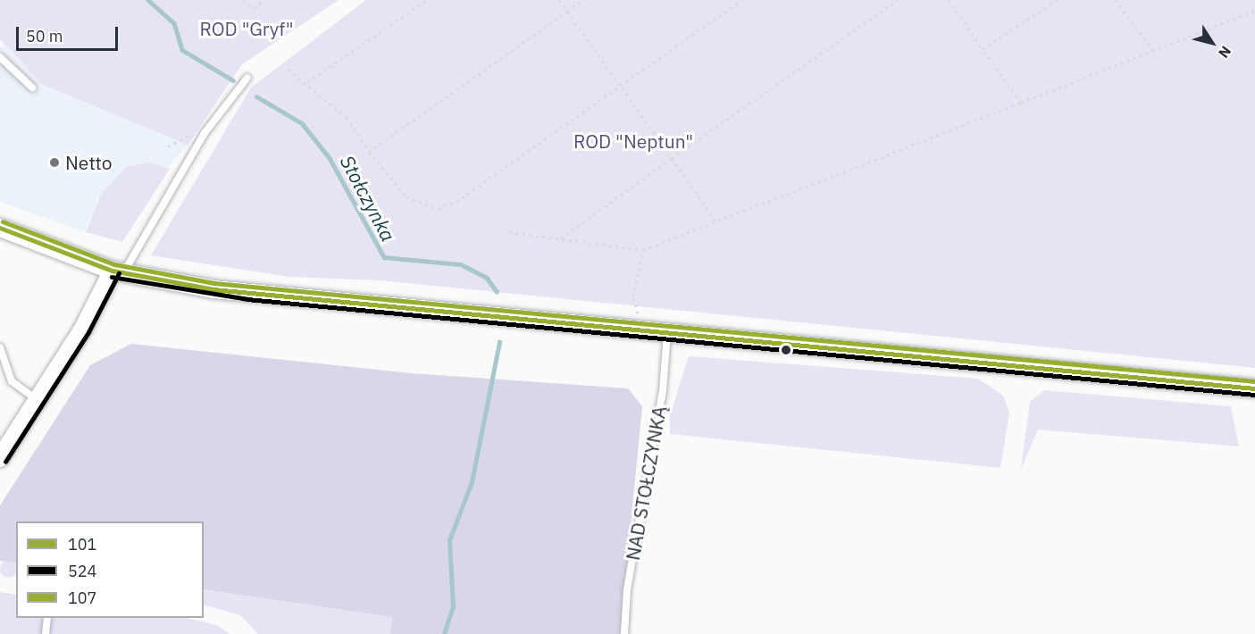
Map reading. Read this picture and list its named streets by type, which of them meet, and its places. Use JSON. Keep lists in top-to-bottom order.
{
  "streets": {
    "lane": ["NAD STOŁCZYNKĄ"]
  },
  "water": ["Stołczynka"],
  "parks": ["ROD \"Gryf\"", "ROD \"Neptun\""],
  "places": ["Netto"],
  "lines": ["transit line 107", "transit line 101", "transit line 524"],
  "legend": ["101", "524", "107"],
  "scale_bar": "50 m",
  "north": "bottom right"
}
